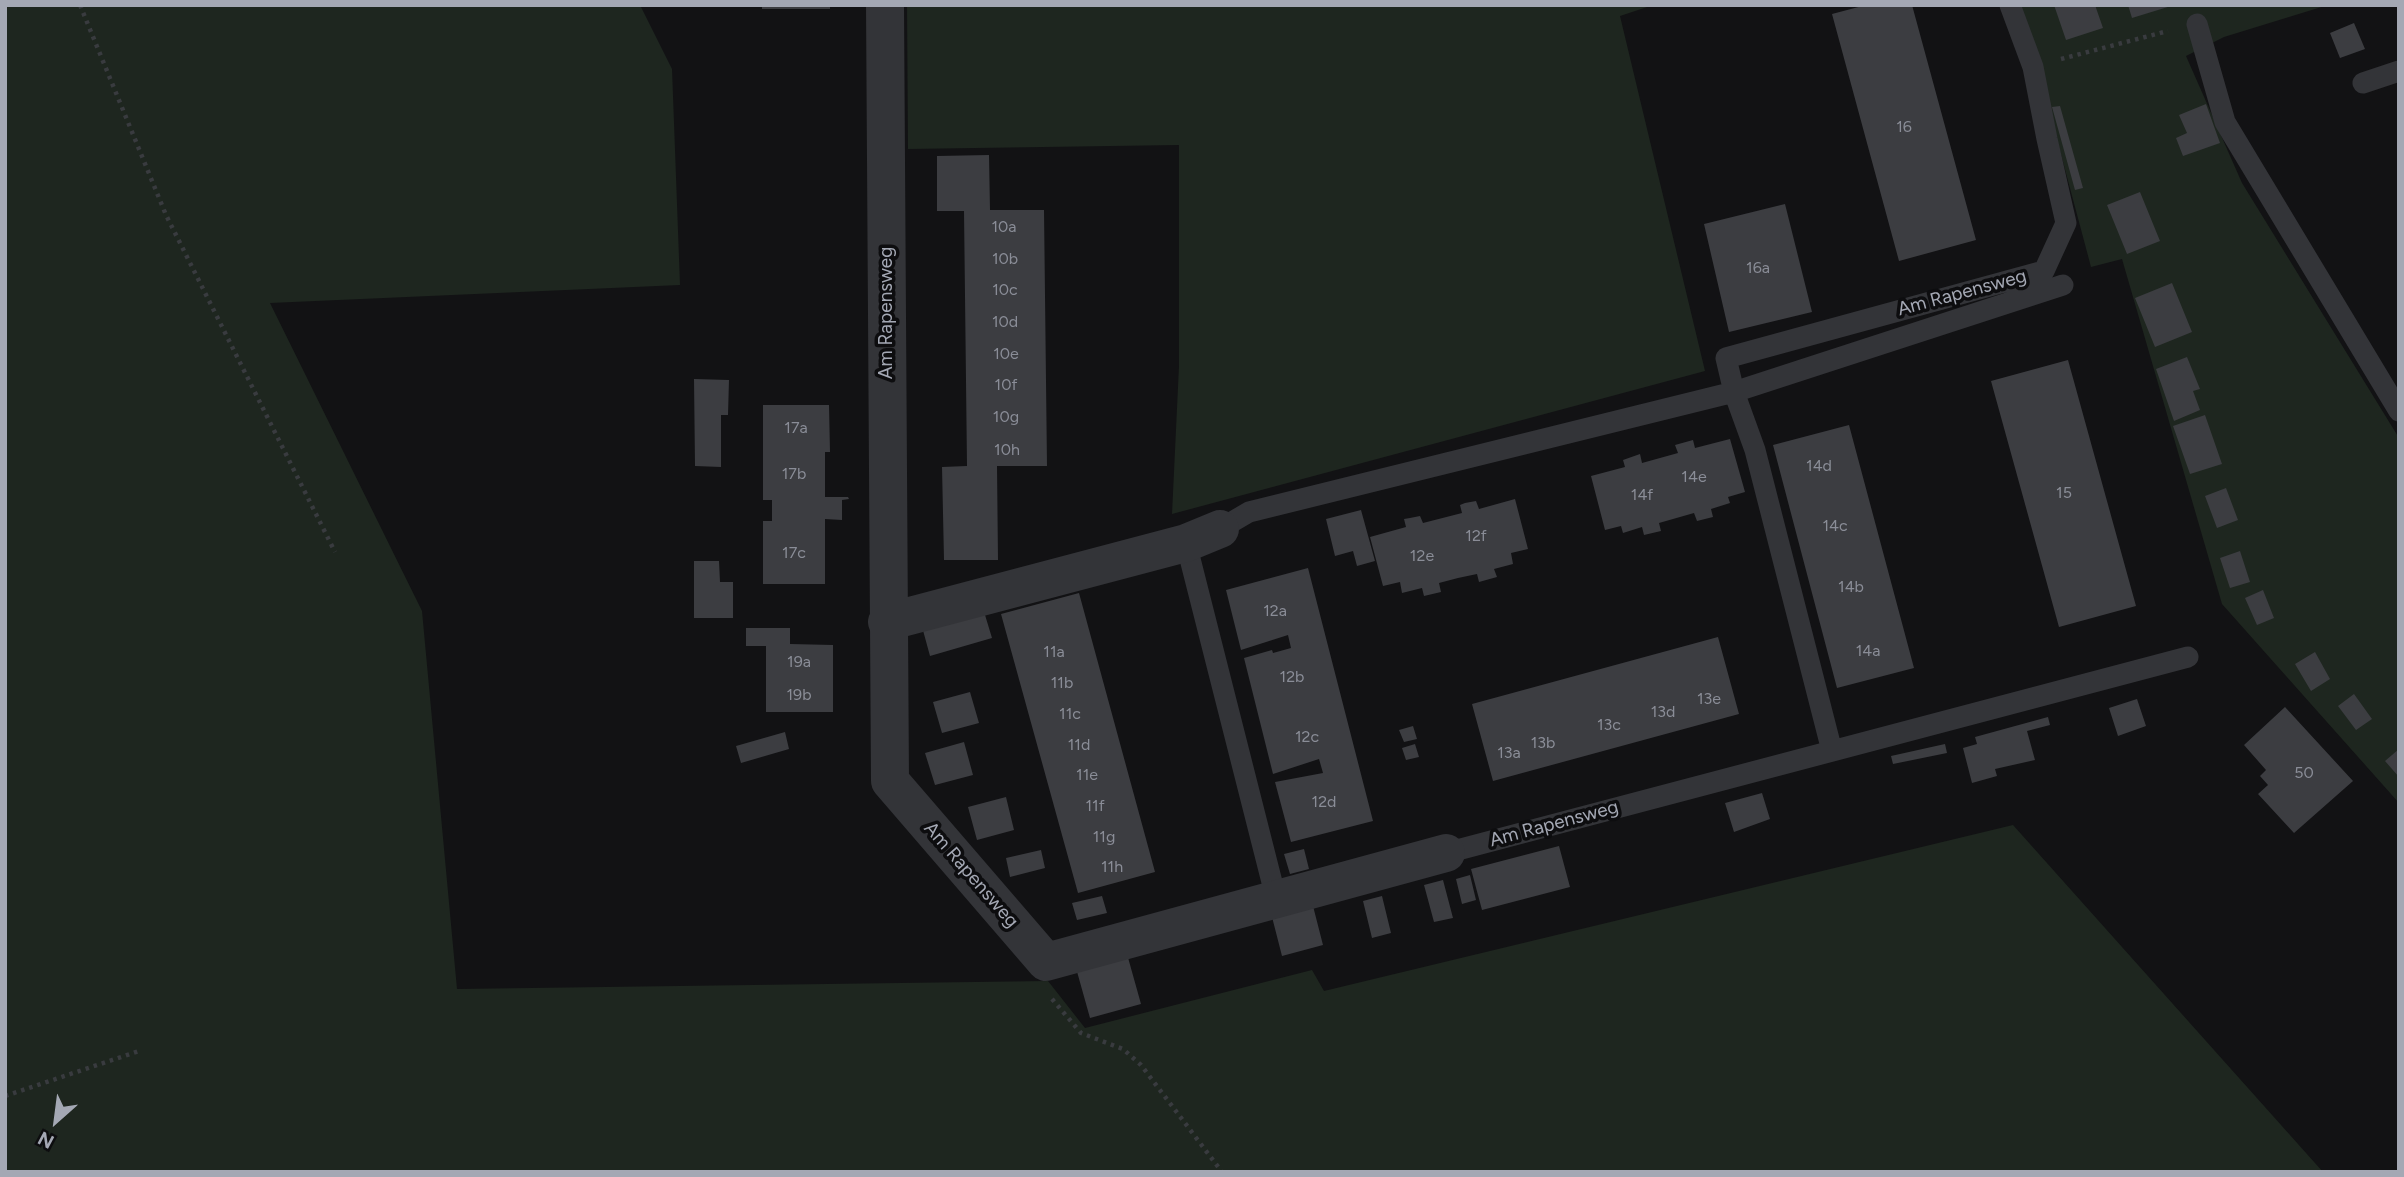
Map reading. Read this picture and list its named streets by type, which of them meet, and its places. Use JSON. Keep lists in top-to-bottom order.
{
  "streets": {
    "street": ["Am Rapensweg"]
  },
  "house_numbers": [
    "16",
    "10a",
    "10b",
    "16a",
    "10c",
    "10d",
    "10e",
    "10f",
    "10g",
    "17a",
    "10h",
    "14d",
    "17b",
    "14e",
    "15",
    "14f",
    "14c",
    "12f",
    "17c",
    "12e",
    "14b",
    "12a",
    "14a",
    "11a",
    "19a",
    "12b",
    "11b",
    "19b",
    "13e",
    "13d",
    "11c",
    "13c",
    "12c",
    "13b",
    "11d",
    "13a",
    "50",
    "11e",
    "12d",
    "11f",
    "11g",
    "11h"
  ],
  "north": "bottom left"
}
